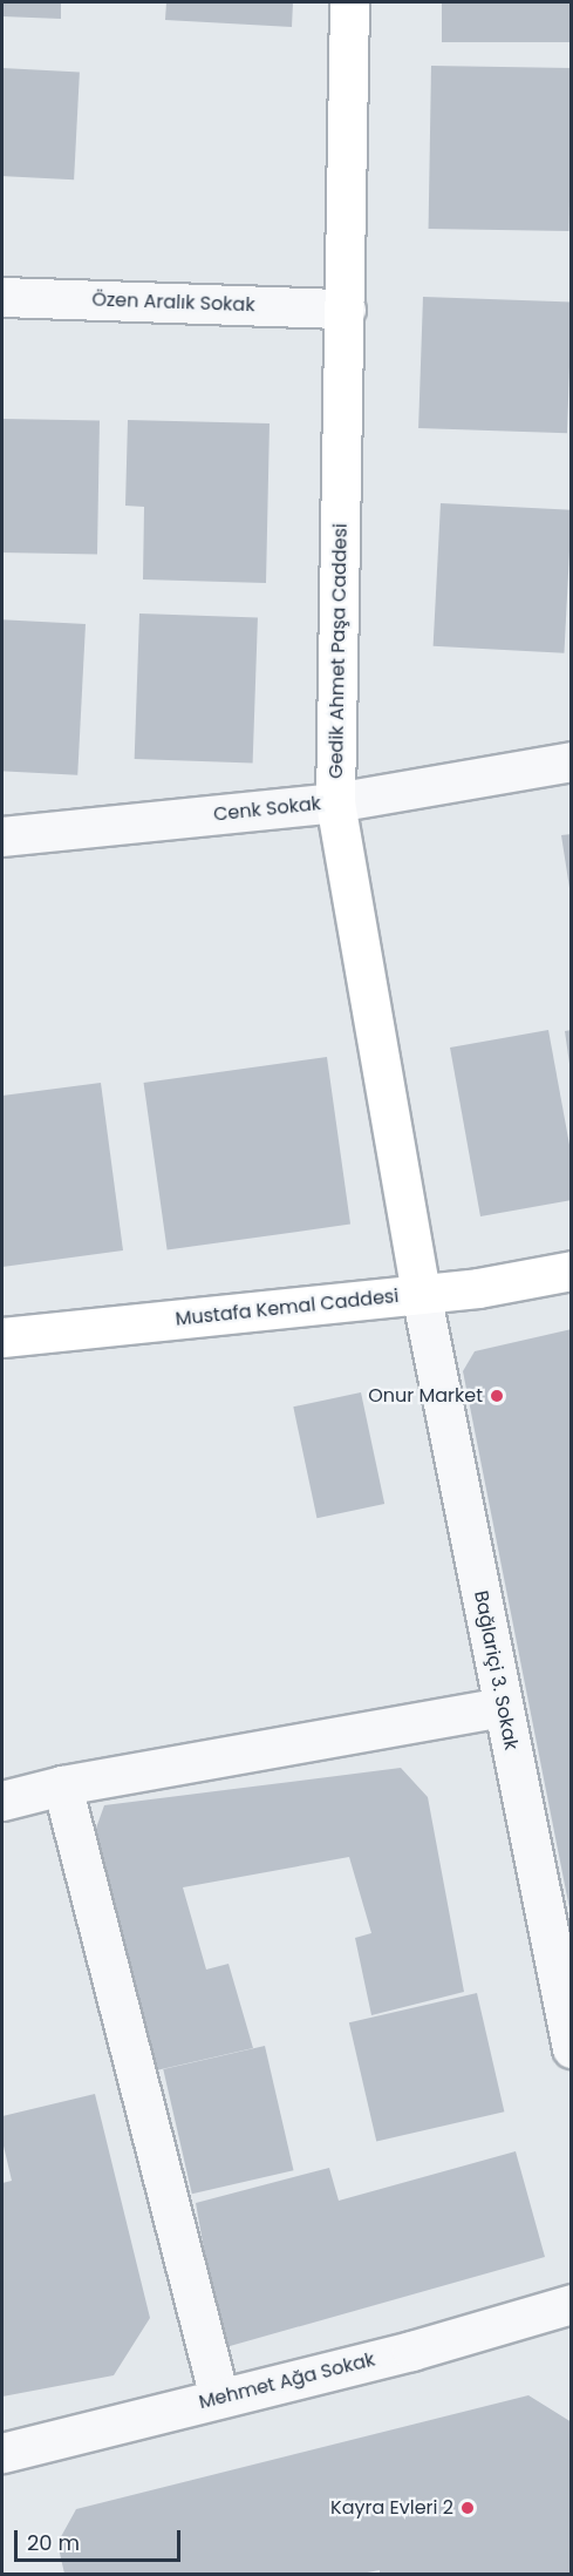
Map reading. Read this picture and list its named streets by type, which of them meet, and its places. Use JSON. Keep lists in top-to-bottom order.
{
  "streets": {
    "street": [
      "Özen Aralık Sokak",
      "Gedik Ahmet Paşa Caddesi",
      "Cenk Sokak",
      "Mustafa Kemal Caddesi",
      "Bağlariçi 3. Sokak",
      "Mehmet Ağa Sokak"
    ]
  },
  "crossings": [
    ["Özen Aralık Sokak", "Gedik Ahmet Paşa Caddesi"],
    ["Gedik Ahmet Paşa Caddesi", "Cenk Sokak"],
    ["Gedik Ahmet Paşa Caddesi", "Mustafa Kemal Caddesi"],
    ["Gedik Ahmet Paşa Caddesi", "Bağlariçi 3. Sokak"],
    ["Mustafa Kemal Caddesi", "Bağlariçi 3. Sokak"]
  ],
  "places": ["Onur Market", "Kayra Evleri 2"],
  "scale_bar": "20 m"
}
